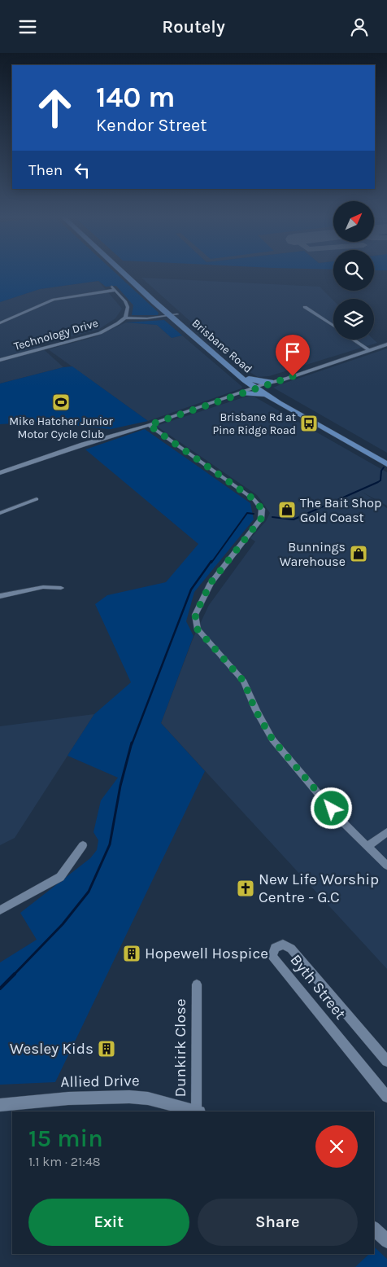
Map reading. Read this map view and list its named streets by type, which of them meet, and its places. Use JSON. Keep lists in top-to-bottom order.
{
  "streets": {
    "highway": ["Brisbane Road"],
    "street": [
      "Technology Drive",
      "Byth Street",
      "Dunkirk Close",
      "Allied Drive"
    ]
  },
  "places": {
    "sports": ["Mike Hatcher Junior Motor Cycle Club"],
    "bus stop": ["Brisbane Rd at Pine Ridge Road"],
    "shop": ["The Bait Shop Gold Coast", "Bunnings Warehouse"],
    "church": ["New Life Worship Centre - G.C"],
    "building": ["Hopewell Hospice", "Wesley Kids"]
  },
  "north": "top right",
  "page": {
    "header": "Routely",
    "turn": ["140 m", "Kendor Street"],
    "then": "Then",
    "heading": ["15 min", "1.1 km · 21:48"],
    "buttons": ["Exit", "Share"]
  }
}
